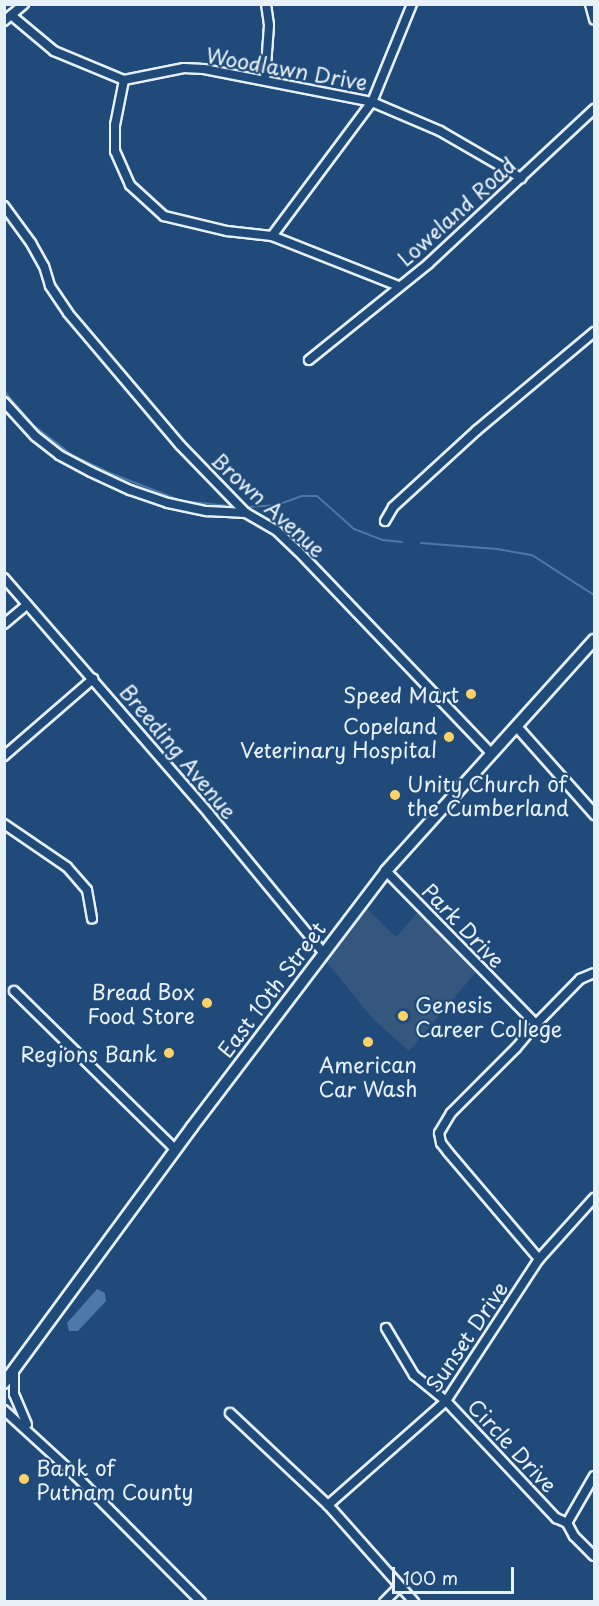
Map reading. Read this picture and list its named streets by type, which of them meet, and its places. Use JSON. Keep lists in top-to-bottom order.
{
  "streets": {
    "main road": ["East 10th Street"],
    "street": [
      "Woodlawn Drive",
      "Loweland Road",
      "Brown Avenue",
      "Breeding Avenue",
      "Park Drive",
      "Sunset Drive",
      "Circle Drive"
    ]
  },
  "crossings": [
    ["Woodlawn Drive", "Loweland Road"],
    ["Brown Avenue", "East 10th Street"],
    ["Breeding Avenue", "East 10th Street"],
    ["Park Drive", "East 10th Street"],
    ["Sunset Drive", "Circle Drive"]
  ],
  "places": [
    "Speed Mart",
    "Copeland Veterinary Hospital",
    "Unity Church of the Cumberland",
    "Bread Box Food Store",
    "Genesis Career College",
    "American Car Wash",
    "Regions Bank",
    "Bank of Putnam County"
  ],
  "scale_bar": "100 m"
}
